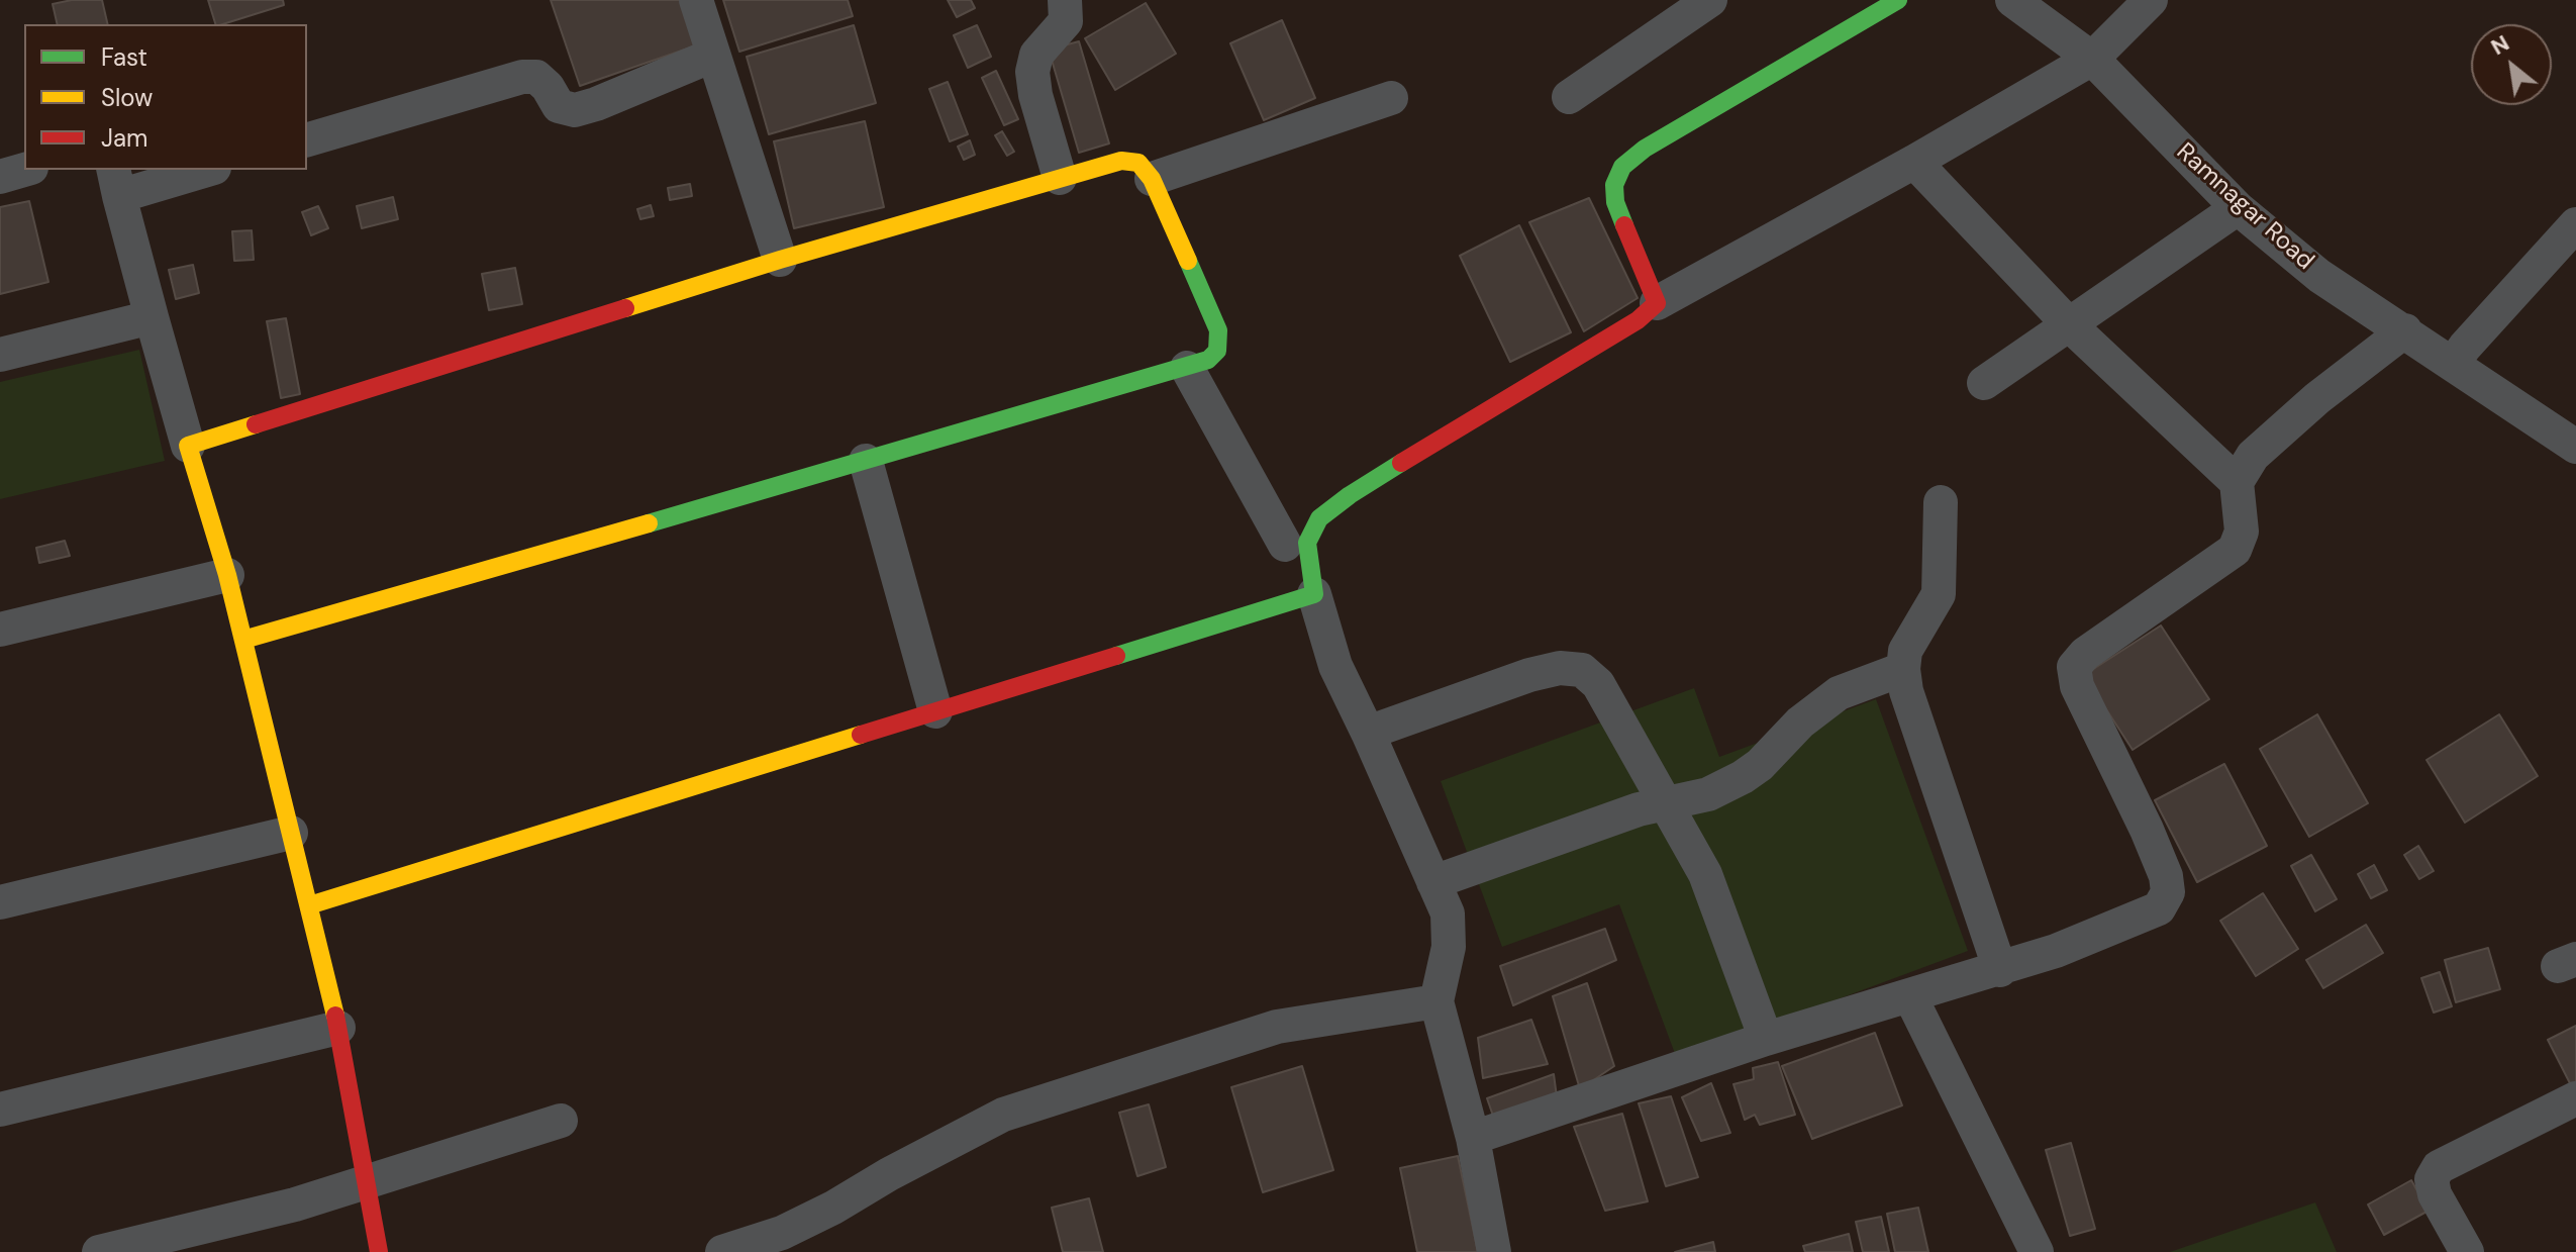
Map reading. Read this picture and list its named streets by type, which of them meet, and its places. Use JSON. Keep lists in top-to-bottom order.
{
  "streets": {
    "street": ["Ramnagar Road"]
  },
  "legend": ["Fast", "Slow", "Jam"],
  "north": "top left"
}
